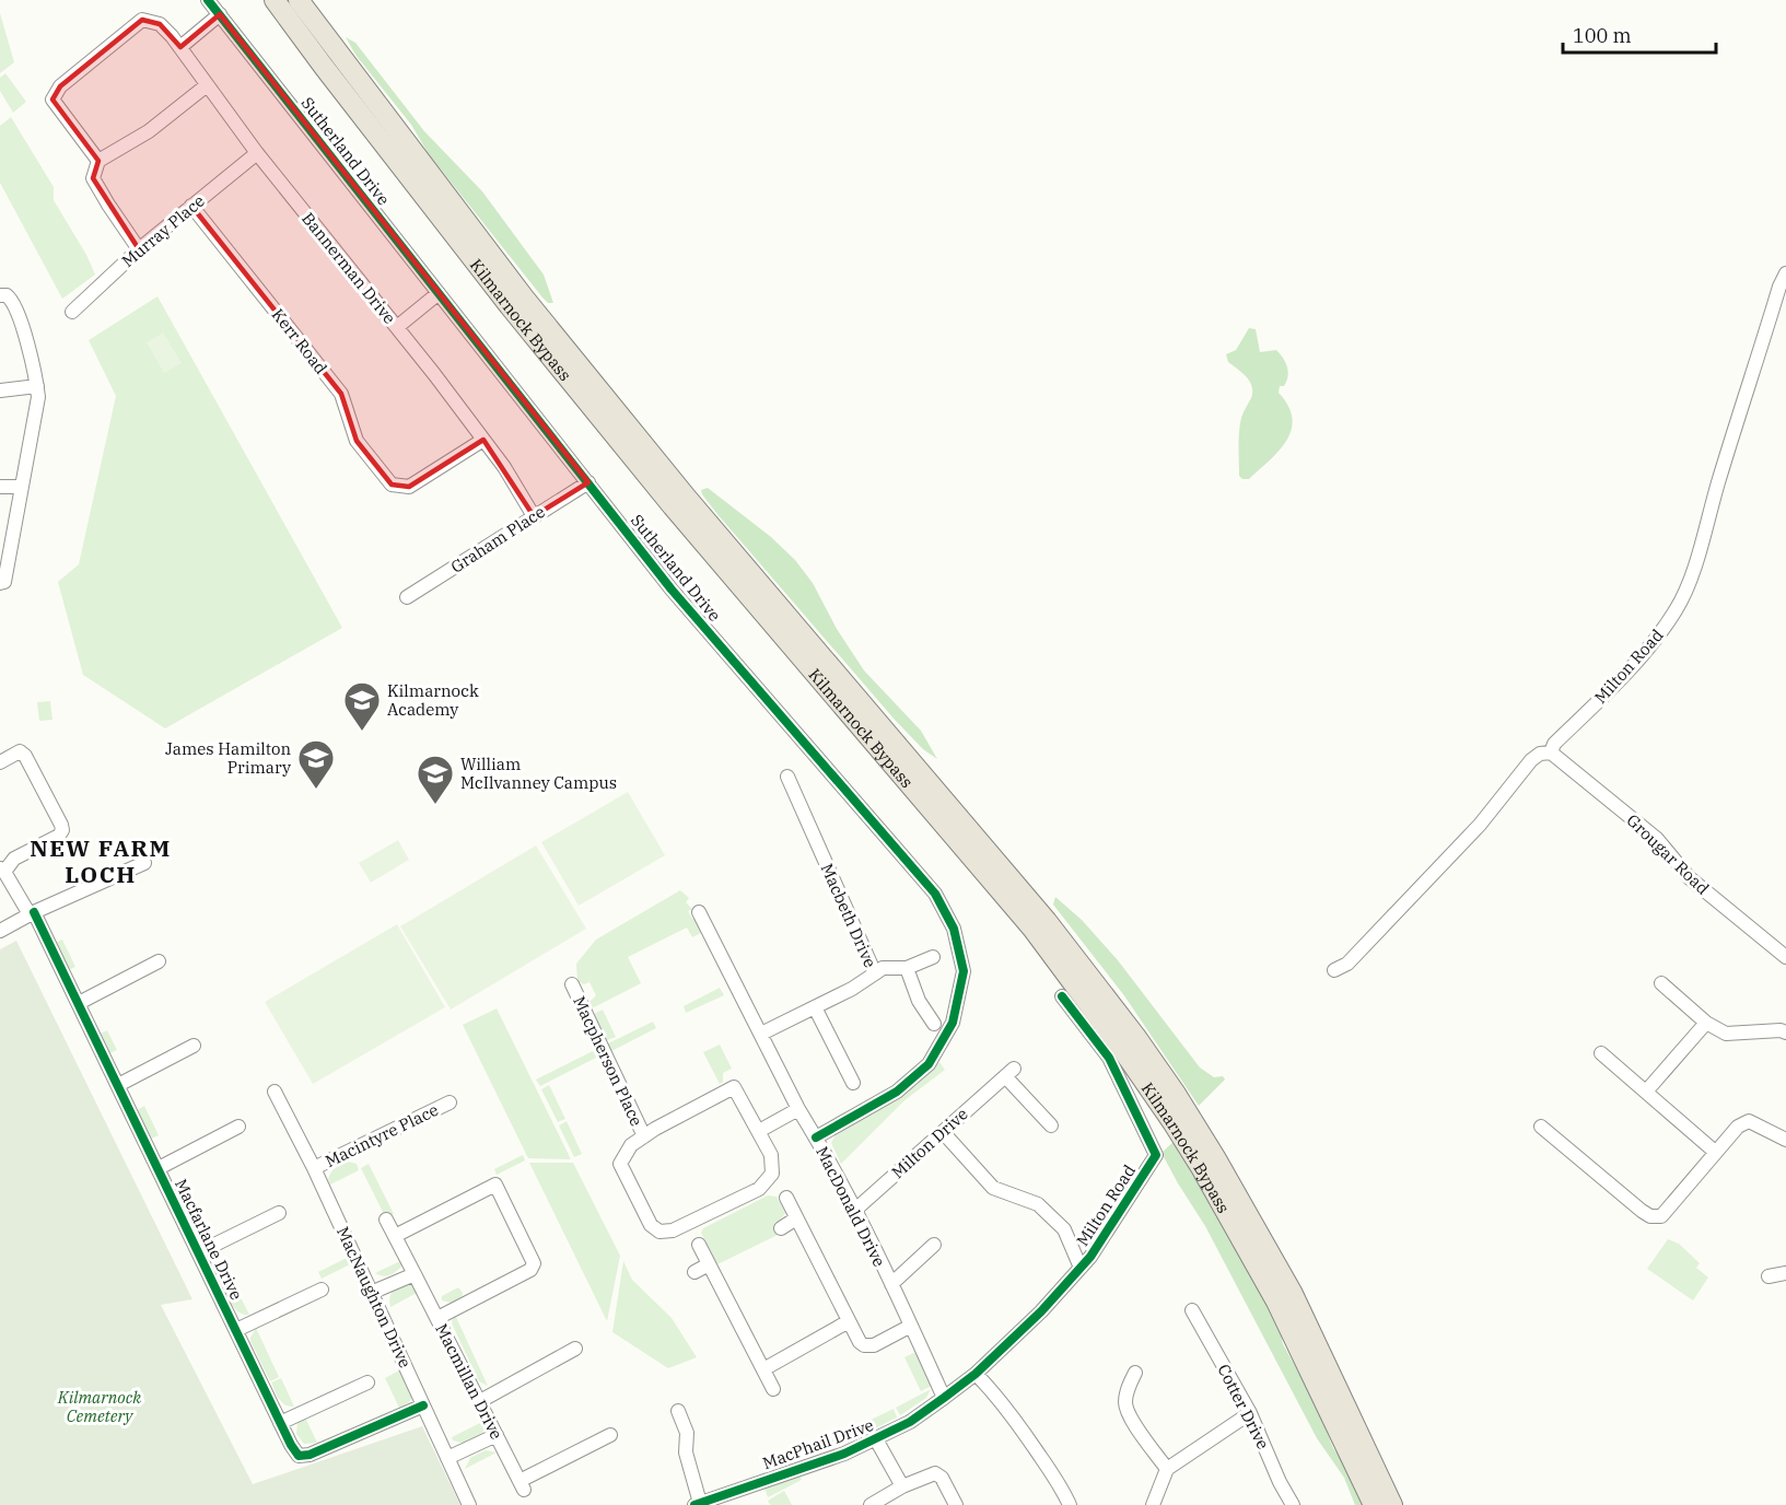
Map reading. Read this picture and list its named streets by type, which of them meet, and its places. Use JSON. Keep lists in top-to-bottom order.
{
  "streets": {
    "highway": ["Kilmarnock Bypass"],
    "street": [
      "Sutherland Drive",
      "Murray Place",
      "Bannerman Drive",
      "Kerr Road",
      "Graham Place",
      "Milton Road",
      "Grougar Road",
      "Macbeth Drive",
      "Macpherson Place",
      "Macintyre Place",
      "Milton Drive",
      "MacDonald Drive",
      "Macfarlane Drive",
      "MacNaughton Drive",
      "Macmillan Drive",
      "Cotter Drive",
      "MacPhail Drive"
    ]
  },
  "crossings": [
    ["Sutherland Drive", "Graham Place"],
    ["Sutherland Drive", "MacDonald Drive"],
    ["Murray Place", "Bannerman Drive"],
    ["Murray Place", "Kerr Road"],
    ["Bannerman Drive", "Kerr Road"],
    ["Bannerman Drive", "Graham Place"],
    ["Milton Road", "Grougar Road"],
    ["Milton Road", "MacPhail Drive"],
    ["Macbeth Drive", "MacDonald Drive"],
    ["Macintyre Place", "MacNaughton Drive"],
    ["Milton Drive", "MacDonald Drive"],
    ["MacDonald Drive", "MacPhail Drive"],
    ["Macfarlane Drive", "MacNaughton Drive"]
  ],
  "districts": ["NEW FARM LOCH"],
  "parks": ["Kilmarnock Cemetery"],
  "places": {
    "school or university": ["Kilmarnock Academy", "James Hamilton Primary", "William McIlvanney Campus"]
  },
  "scale_bar": "100 m"
}
